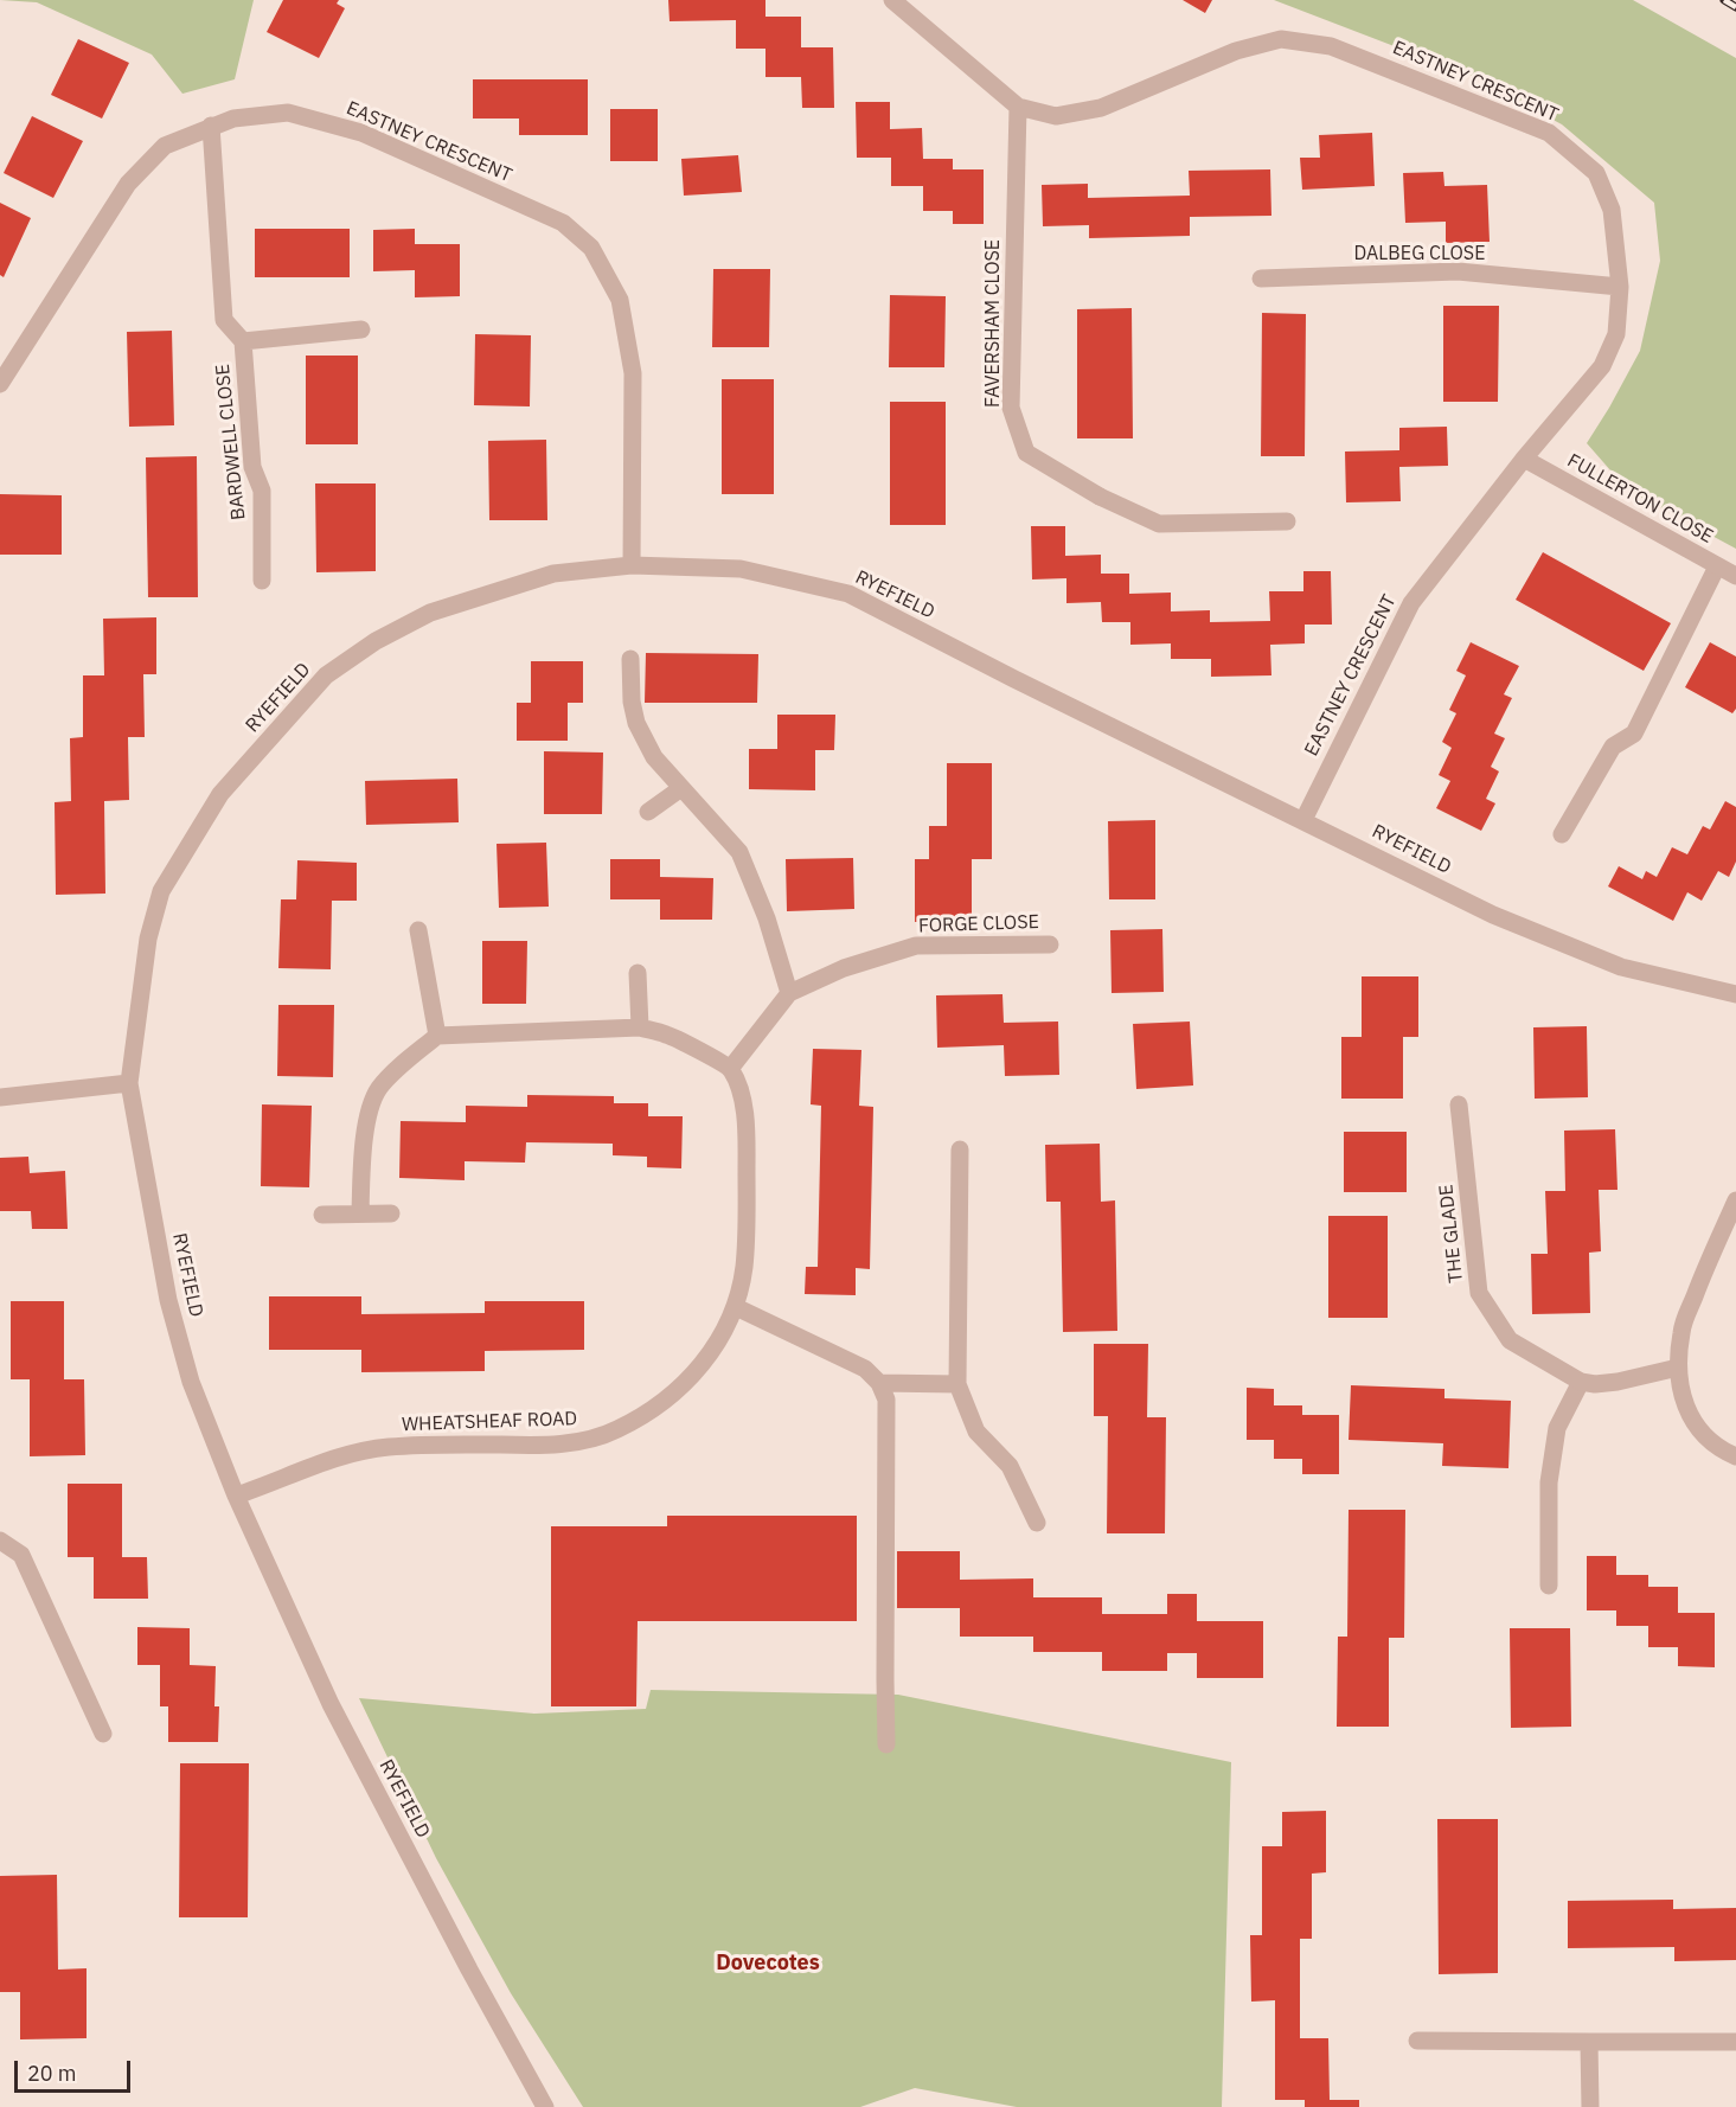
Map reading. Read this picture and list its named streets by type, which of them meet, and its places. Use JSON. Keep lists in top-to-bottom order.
{
  "streets": {
    "street": [
      "EASTNEY CRESCENT",
      "DALBEG CLOSE",
      "FAVERSHAM CLOSE",
      "BARDWELL CLOSE",
      "FULLERTON CLOSE",
      "RYEFIELD",
      "FORGE CLOSE",
      "THE GLADE",
      "WHEATSHEAF ROAD"
    ]
  },
  "crossings": [
    ["EASTNEY CRESCENT", "DALBEG CLOSE"],
    ["EASTNEY CRESCENT", "FAVERSHAM CLOSE"],
    ["EASTNEY CRESCENT", "BARDWELL CLOSE"],
    ["EASTNEY CRESCENT", "FULLERTON CLOSE"],
    ["EASTNEY CRESCENT", "RYEFIELD"],
    ["RYEFIELD", "WHEATSHEAF ROAD"],
    ["FORGE CLOSE", "WHEATSHEAF ROAD"]
  ],
  "districts": ["Dovecotes"],
  "scale_bar": "20 m"
}
